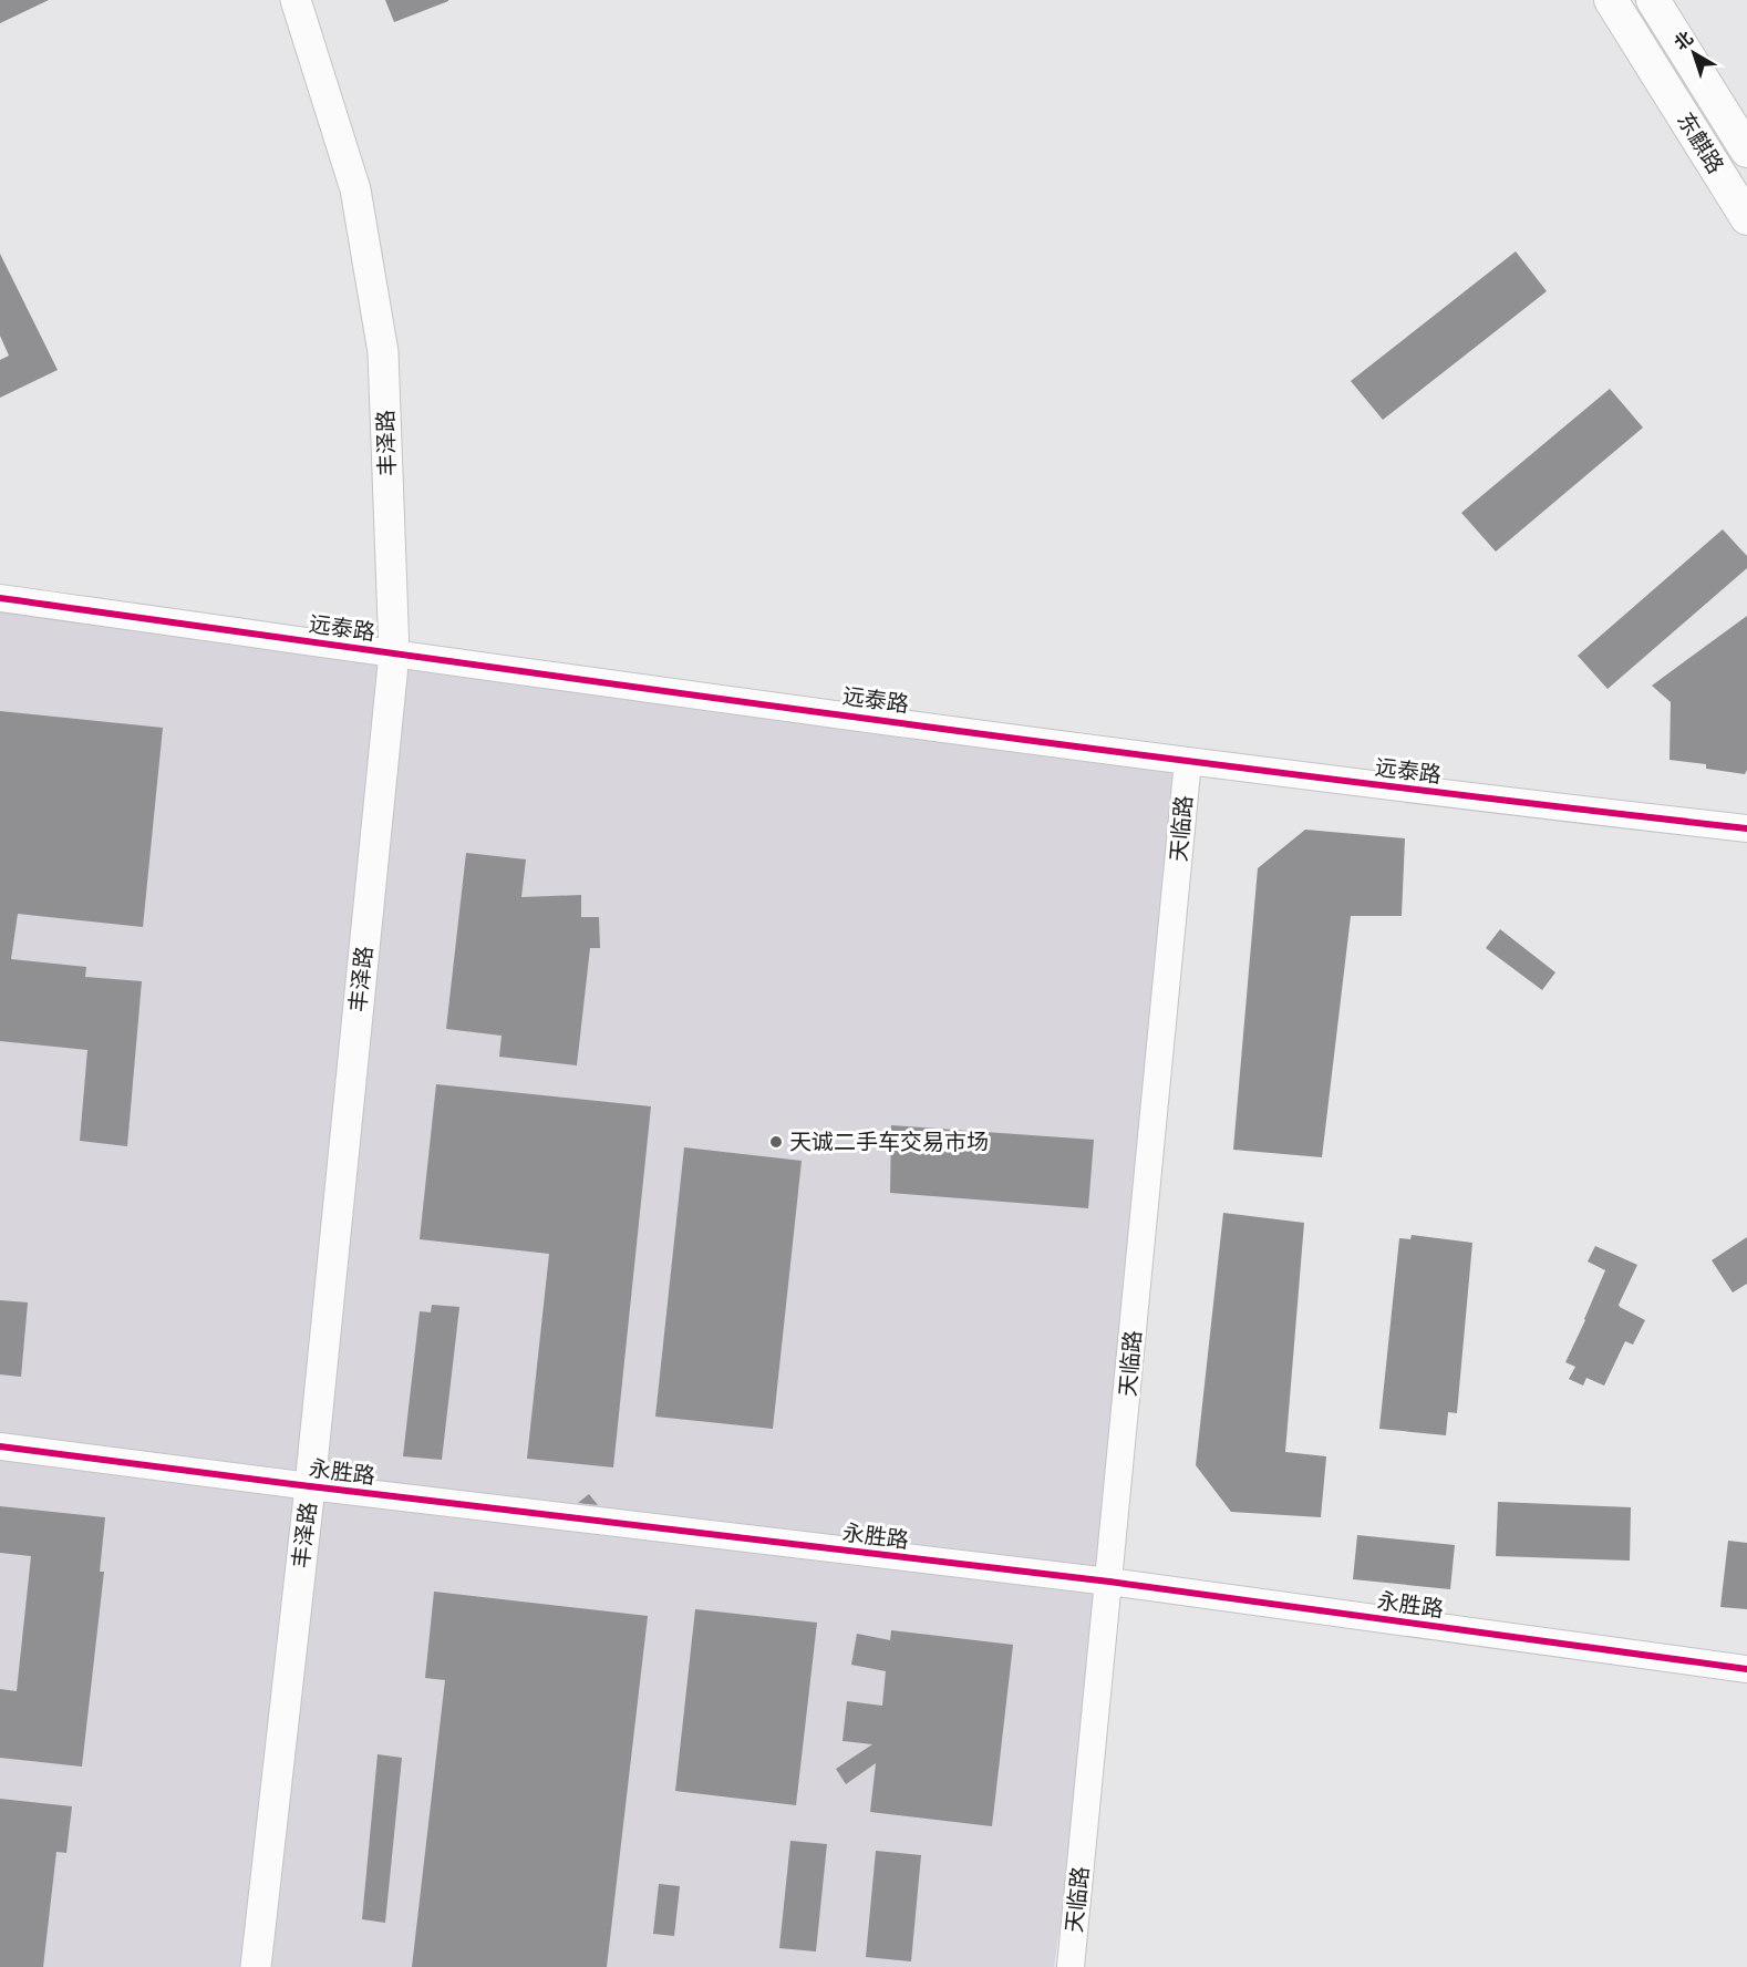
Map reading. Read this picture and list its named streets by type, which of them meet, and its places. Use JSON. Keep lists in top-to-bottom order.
{
  "streets": {
    "main road": ["东麒路", "丰泽路"],
    "street": ["远泰路", "天临路", "永胜路"]
  },
  "crossings": [
    ["丰泽路", "远泰路"],
    ["丰泽路", "永胜路"],
    ["远泰路", "天临路"],
    ["天临路", "永胜路"]
  ],
  "places": ["天诚二手车交易市场"],
  "north": "top left"
}
